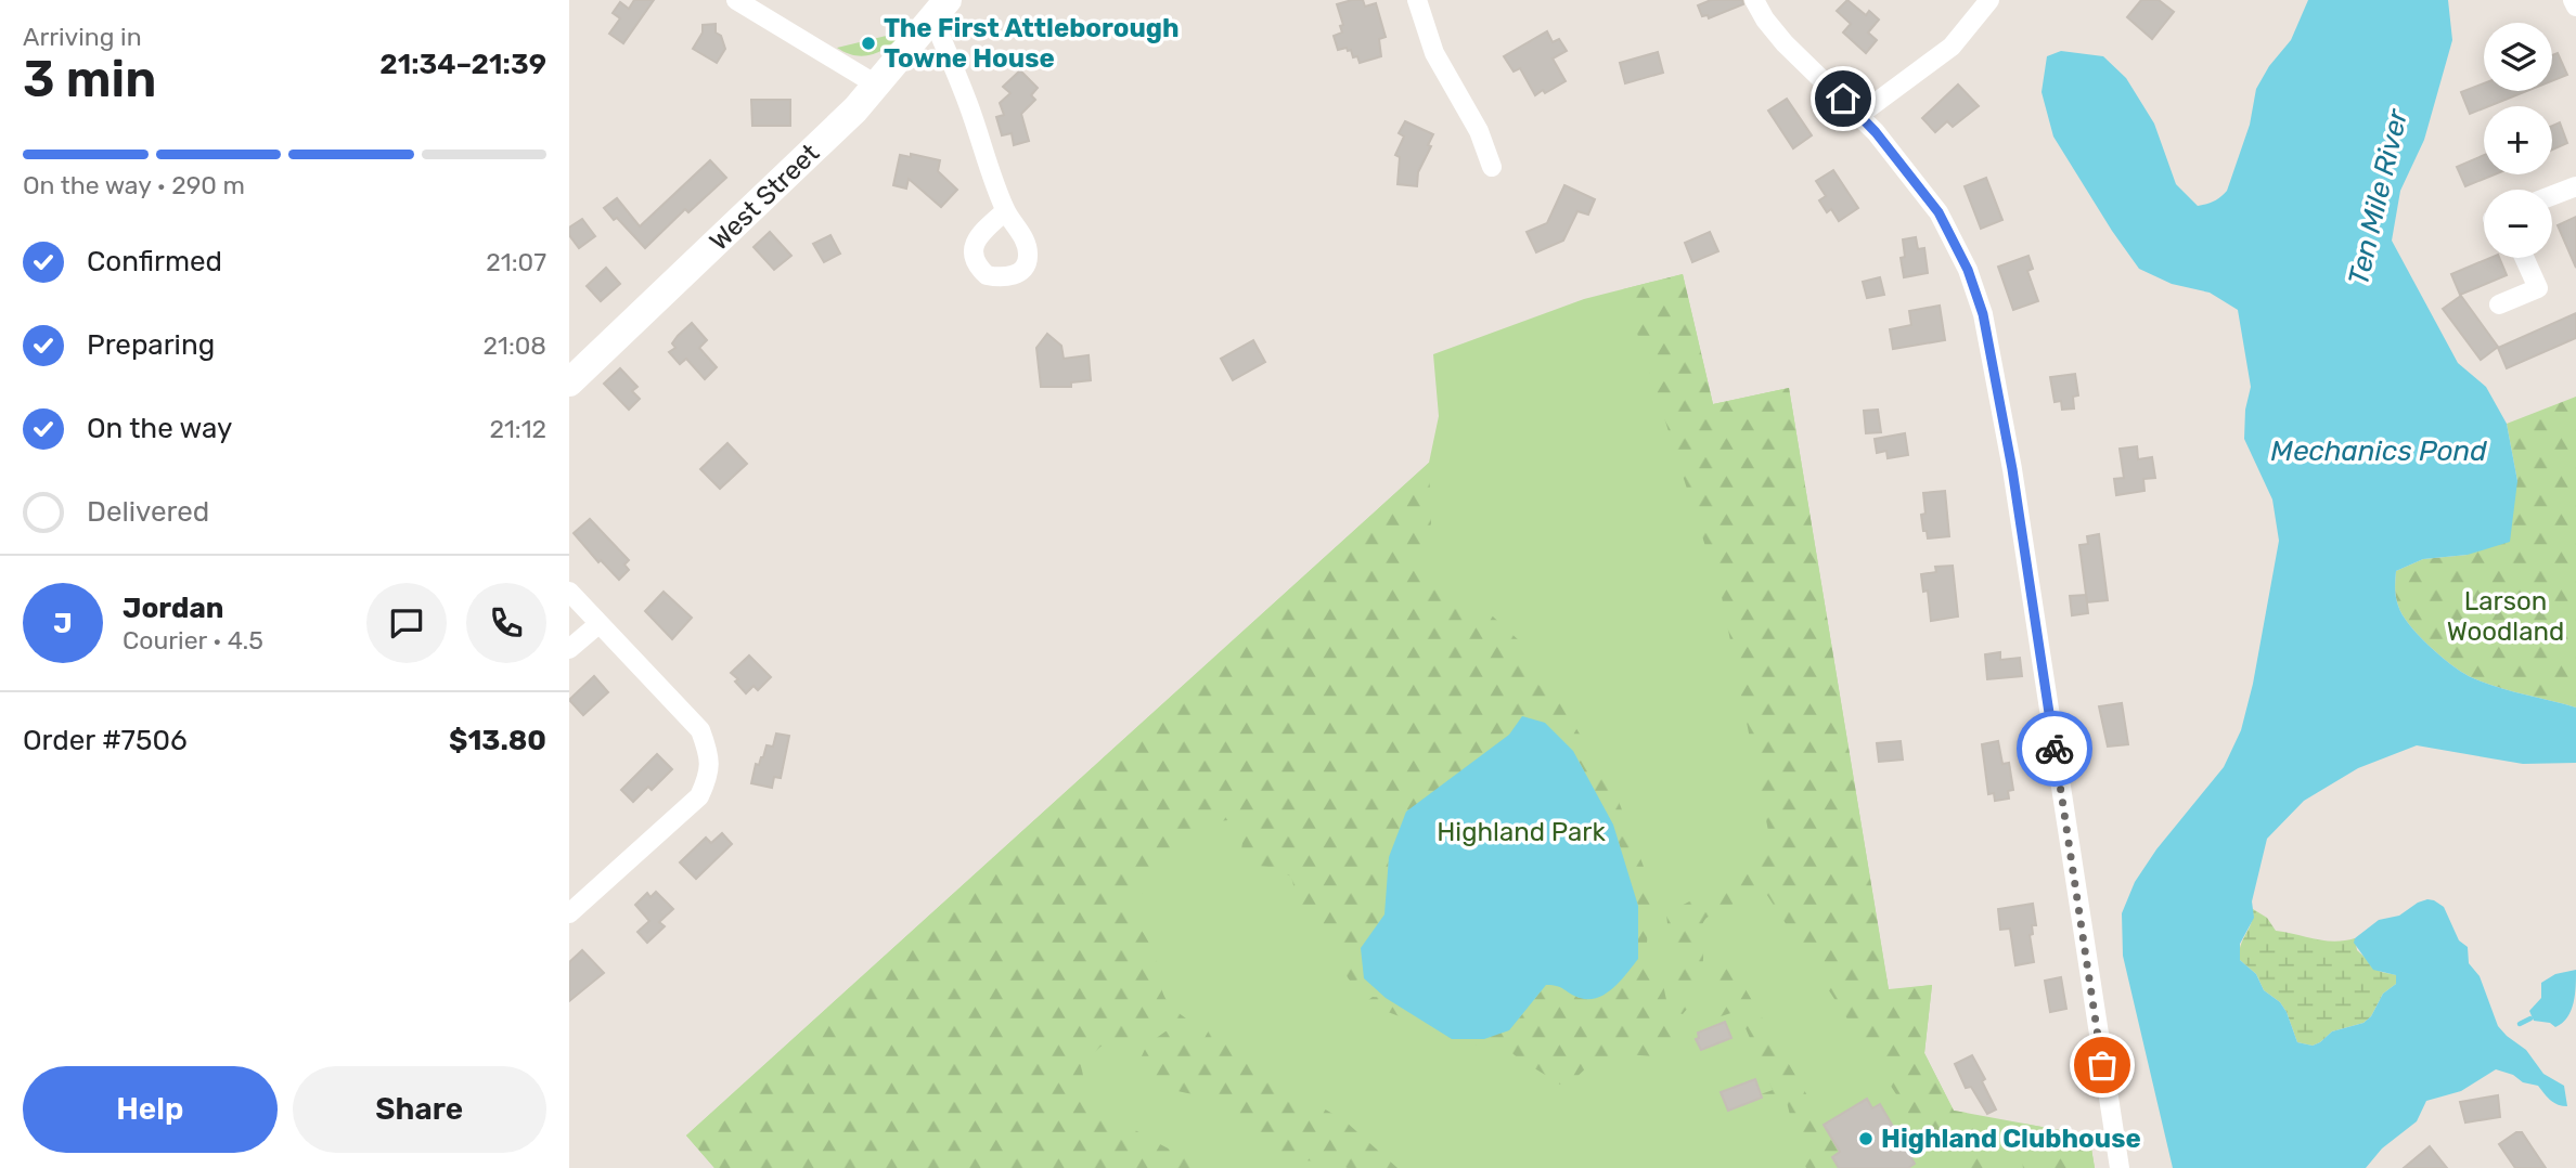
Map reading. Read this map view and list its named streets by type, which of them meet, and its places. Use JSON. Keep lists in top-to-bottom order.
{
  "streets": {
    "main road": ["West Street"]
  },
  "water": ["Ten Mile River", "Mechanics Pond"],
  "parks": ["Larson Woodland", "Highland Park"],
  "places": ["The First Attleborough Towne House", "Highland Clubhouse"],
  "page": {
    "heading": ["3 min", "Arriving in", "21:34–21:39"],
    "panel": [
      "Jordan",
      "Courier · 4.5",
      "Order #7506",
      "$13.80"
    ],
    "map_buttons": ["+", "−"],
    "bar": "On the way · 290 m",
    "list": [
      ["Confirmed", "21:07"],
      ["Preparing", "21:08"],
      ["On the way", "21:12"],
      "Delivered"
    ],
    "round": "J",
    "buttons": ["Help", "Share"]
  }
}
